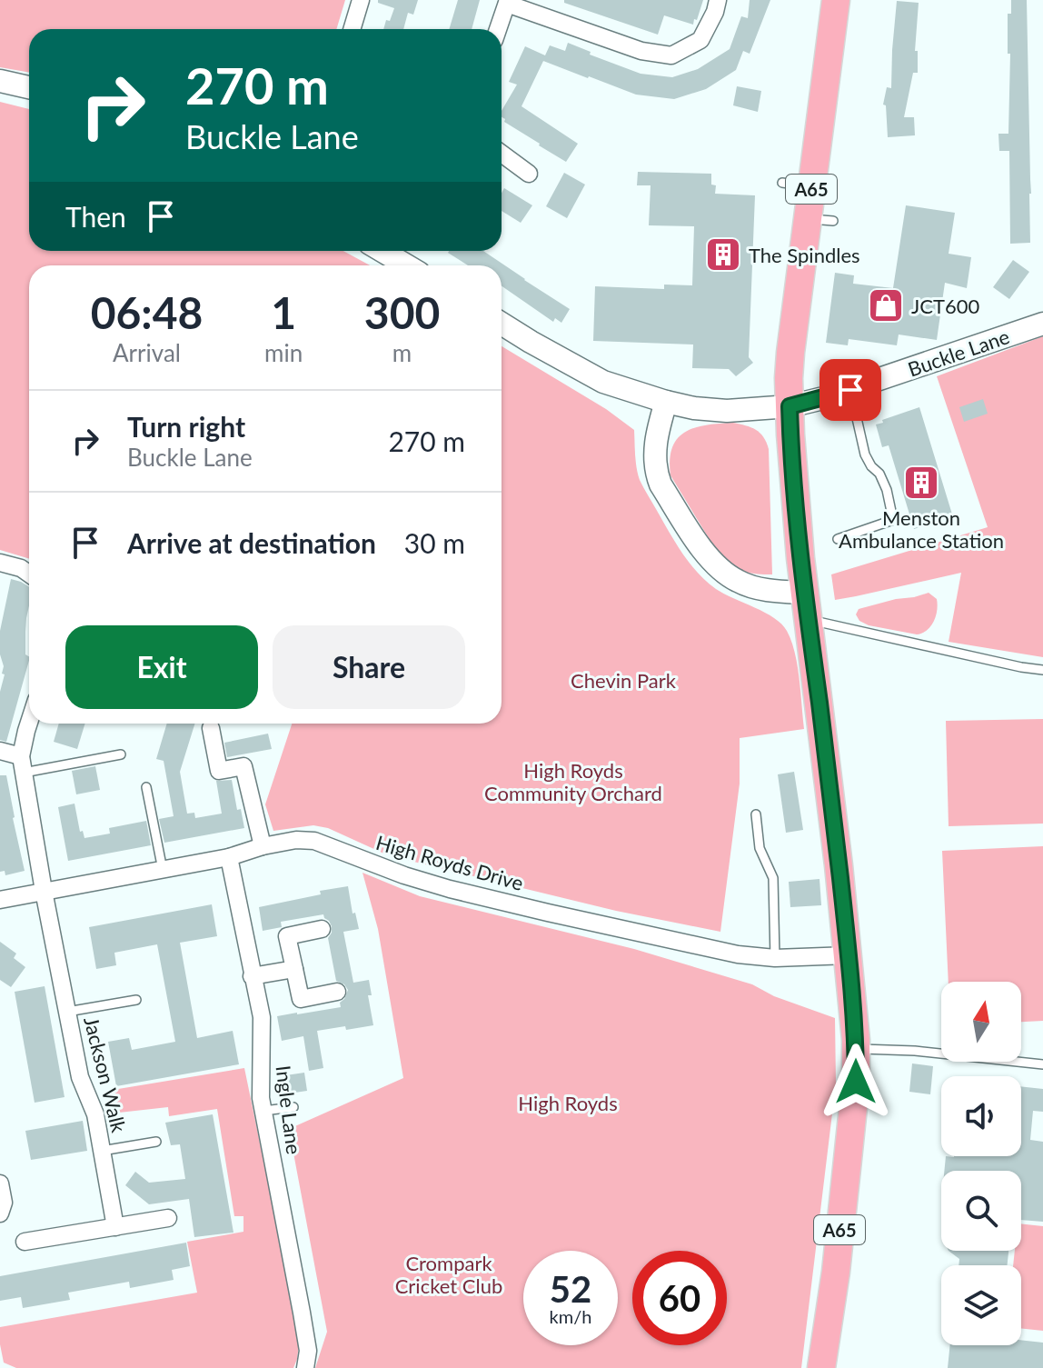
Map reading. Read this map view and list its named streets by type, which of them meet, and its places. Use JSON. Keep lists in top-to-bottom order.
{
  "streets": {
    "main road": ["A65"],
    "street": [
      "Buckle Lane",
      "High Royds Drive",
      "Jackson Walk",
      "Ingle Lane"
    ]
  },
  "crossings": [
    ["A65", "Buckle Lane"],
    ["A65", "High Royds Drive"],
    ["High Royds Drive", "Jackson Walk"],
    ["High Royds Drive", "Ingle Lane"]
  ],
  "parks": [
    "Chevin Park",
    "High Royds Community Orchard",
    "High Royds",
    "Crompark Cricket Club"
  ],
  "places": {
    "building": ["The Spindles", "Menston Ambulance Station"],
    "shop": ["JCT600"]
  },
  "north": "top",
  "page": {
    "turn": ["270 m", "Buckle Lane"],
    "then": "Then",
    "eta": [
      "06:48",
      "Arrival",
      "1",
      "min",
      "300",
      "m"
    ],
    "list": [
      {
        "name": "Turn right",
        "note": "Buckle Lane",
        "value": "270 m"
      },
      {
        "name": "Arrive at destination",
        "value": "30 m"
      }
    ],
    "buttons": ["Exit", "Share"],
    "speed": "52 km/h",
    "limit": "60"
  }
}
